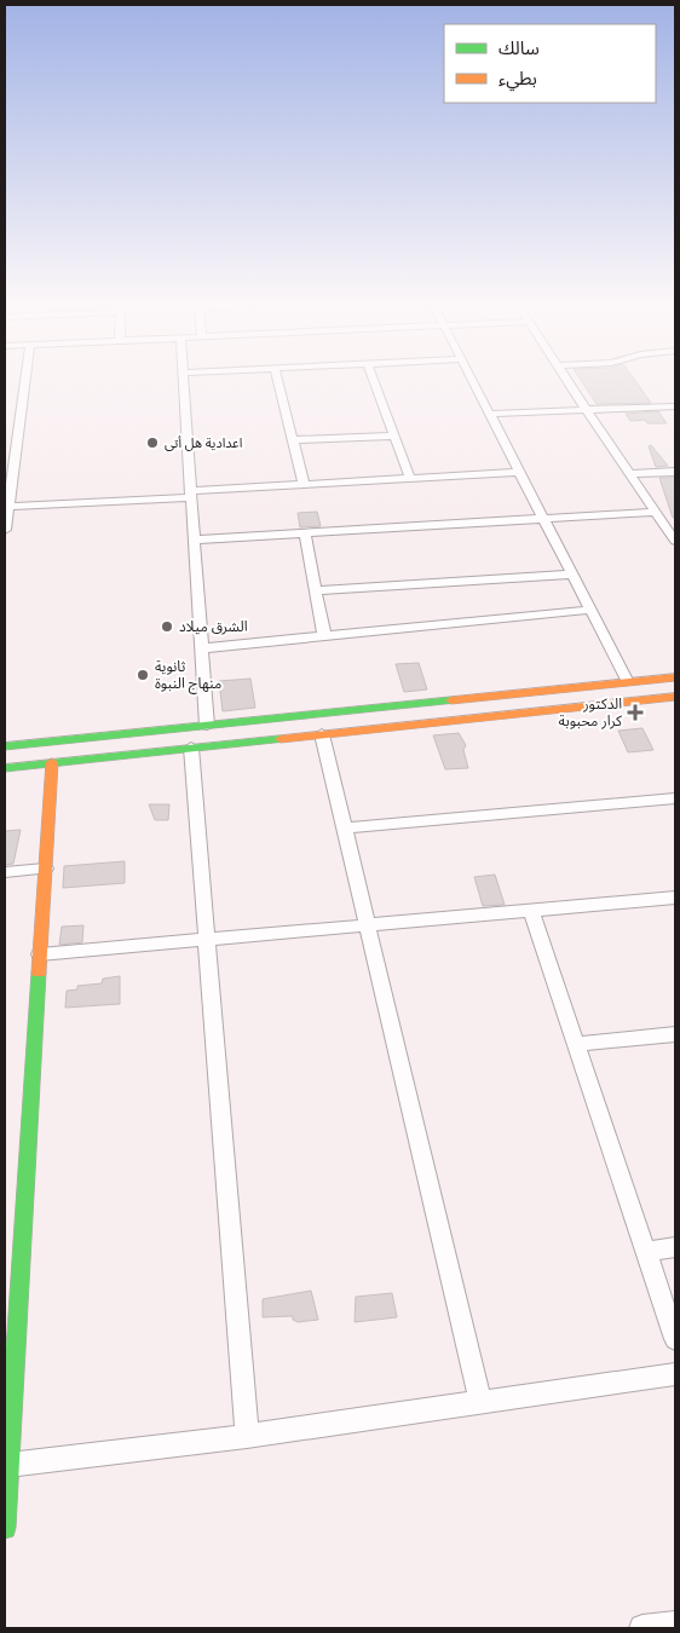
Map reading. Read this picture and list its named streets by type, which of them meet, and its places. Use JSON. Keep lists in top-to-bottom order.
{
  "places": {
    "other": ["اعدادية هل أتى", "الشرق ميلاد", "ثانوية منهاج النبوة"],
    "health": ["الدكتور كرار محبوبة"]
  },
  "legend": ["سالك", "بطيء"]
}
